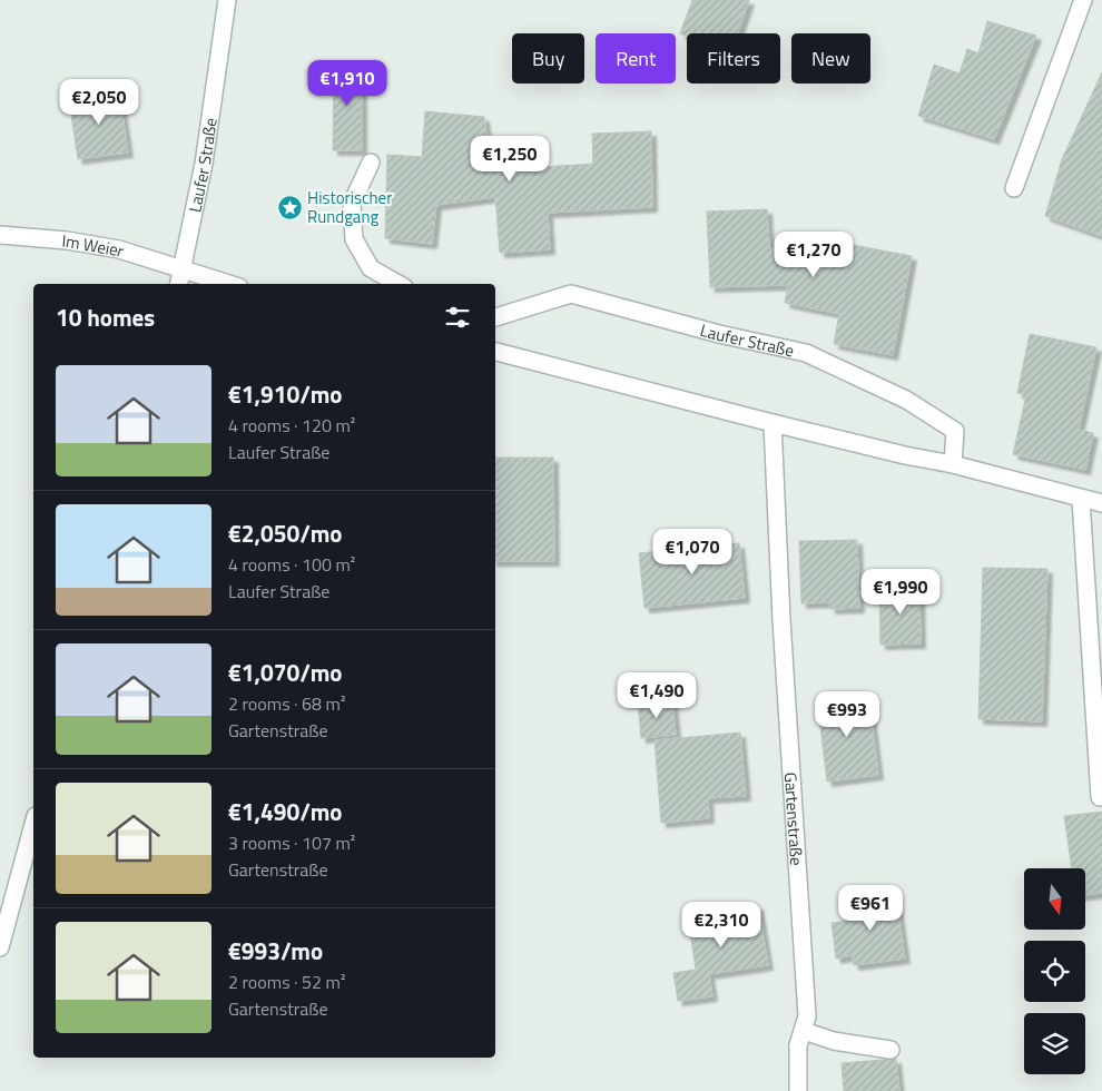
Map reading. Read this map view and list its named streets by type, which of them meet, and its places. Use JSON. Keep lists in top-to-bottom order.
{
  "streets": {
    "street": ["Laufer Straße", "Im Weier", "Gartenstraße"]
  },
  "crossings": [
    ["Laufer Straße", "Im Weier"]
  ],
  "places": {
    "place": ["Historischer Rundgang"]
  },
  "north": "bottom",
  "page": {
    "chip": [
      "Buy",
      "Rent",
      "Filters",
      "New"
    ],
    "price": [
      "€1,910",
      "€2,050",
      "€1,250",
      "€1,270",
      "€1,070",
      "€1,990",
      "€1,490",
      "€993",
      "€961",
      "€2,310"
    ],
    "heading": "10 homes",
    "list": [
      {
        "name": "€1,910/mo",
        "note": "4 rooms · 120 m² · Laufer Straße"
      },
      {
        "name": "€2,050/mo",
        "note": "4 rooms · 100 m² · Laufer Straße"
      },
      {
        "name": "€1,070/mo",
        "note": "2 rooms · 68 m² · Gartenstraße"
      },
      {
        "name": "€1,490/mo",
        "note": "3 rooms · 107 m² · Gartenstraße"
      },
      {
        "name": "€993/mo",
        "note": "2 rooms · 52 m² · Gartenstraße"
      }
    ]
  }
}
